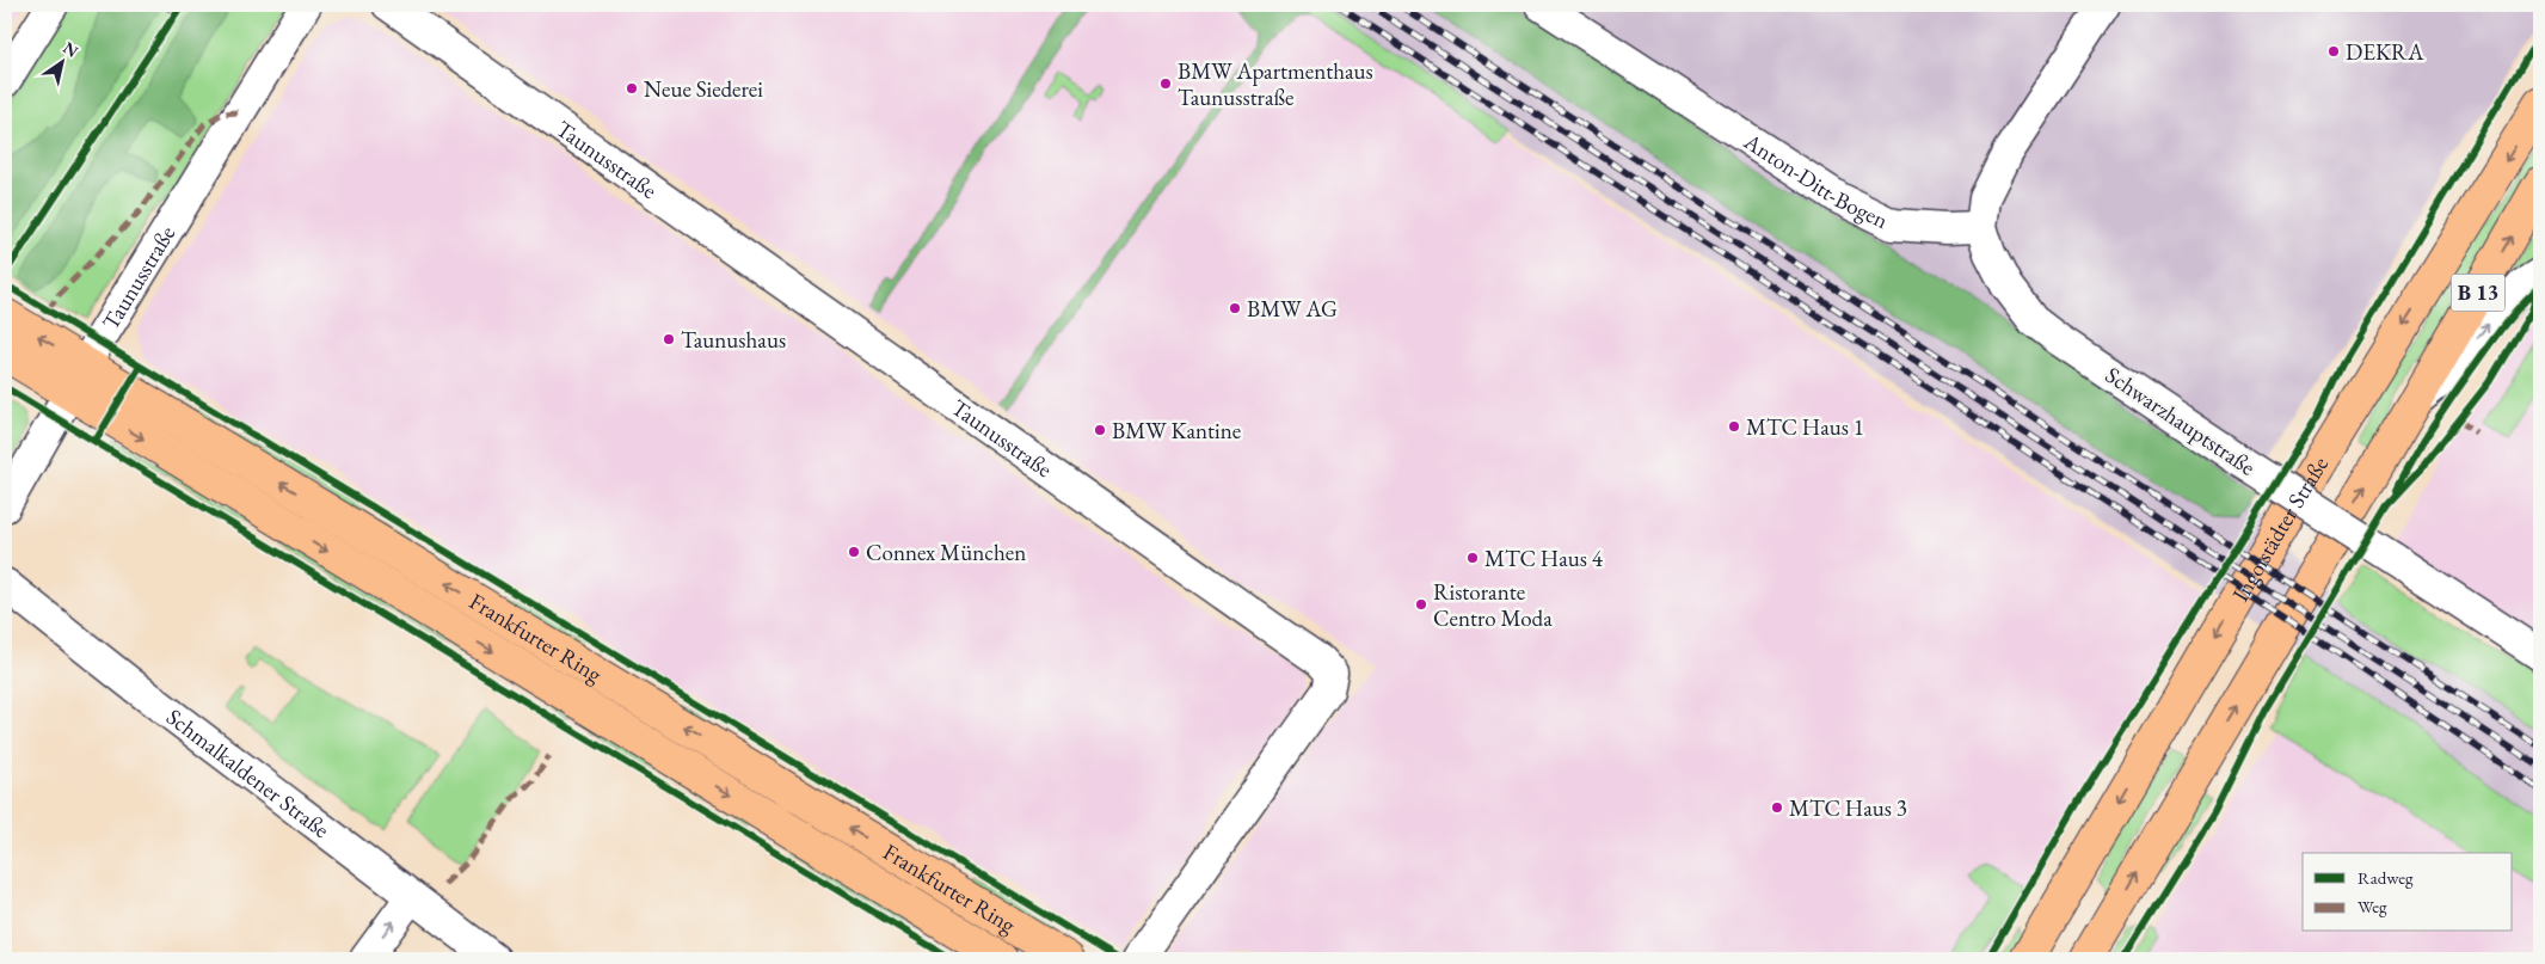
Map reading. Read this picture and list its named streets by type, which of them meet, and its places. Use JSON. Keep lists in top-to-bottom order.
{
  "streets": {
    "main road": ["B 13", "Ingolstädter Straße", "Frankfurter Ring"],
    "street": [
      "Taunusstraße",
      "Anton-Ditt-Bogen",
      "Schwarzhauptstraße",
      "Schmalkaldener Straße"
    ]
  },
  "crossings": [
    ["Taunusstraße", "Frankfurter Ring"],
    ["Anton-Ditt-Bogen", "Schwarzhauptstraße"]
  ],
  "places": [
    "DEKRA",
    "BMW Apartmenthaus Taunusstraße",
    "Neue Siederei",
    "BMW AG",
    "Taunushaus",
    "MTC Haus 1",
    "BMW Kantine",
    "Connex München",
    "MTC Haus 4",
    "Ristorante Centro Moda",
    "MTC Haus 3"
  ],
  "legend": ["Radweg", "Weg"],
  "north": "top right"
}
